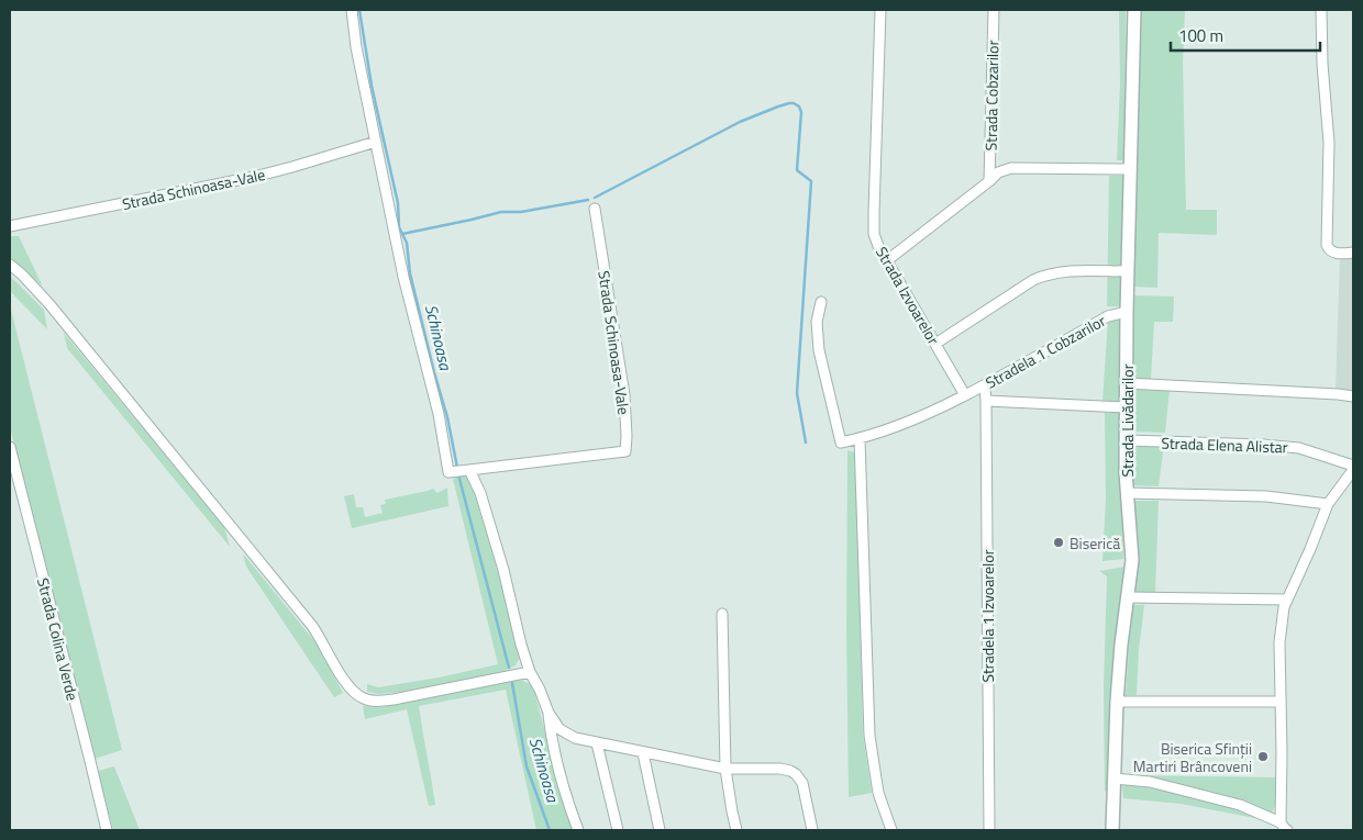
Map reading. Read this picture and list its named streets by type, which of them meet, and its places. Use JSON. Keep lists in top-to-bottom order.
{
  "streets": {
    "street": [
      "Strada Cobzarilor",
      "Strada Schinoasa-Vale",
      "Strada Izvoarelor",
      "Stradela 1 Cobzarilor",
      "Strada Livădarilor",
      "Strada Elena Alistar",
      "Stradela 1 Izvoarelor",
      "Strada Colina Verde"
    ]
  },
  "crossings": [
    ["Strada Izvoarelor", "Stradela 1 Cobzarilor"],
    ["Stradela 1 Cobzarilor", "Strada Livădarilor"],
    ["Stradela 1 Cobzarilor", "Stradela 1 Izvoarelor"],
    ["Strada Livădarilor", "Strada Elena Alistar"]
  ],
  "water": ["Schinoasa"],
  "places": ["Biserică", "Biserica Sfinții Martiri Brâncoveni"],
  "scale_bar": "100 m"
}
